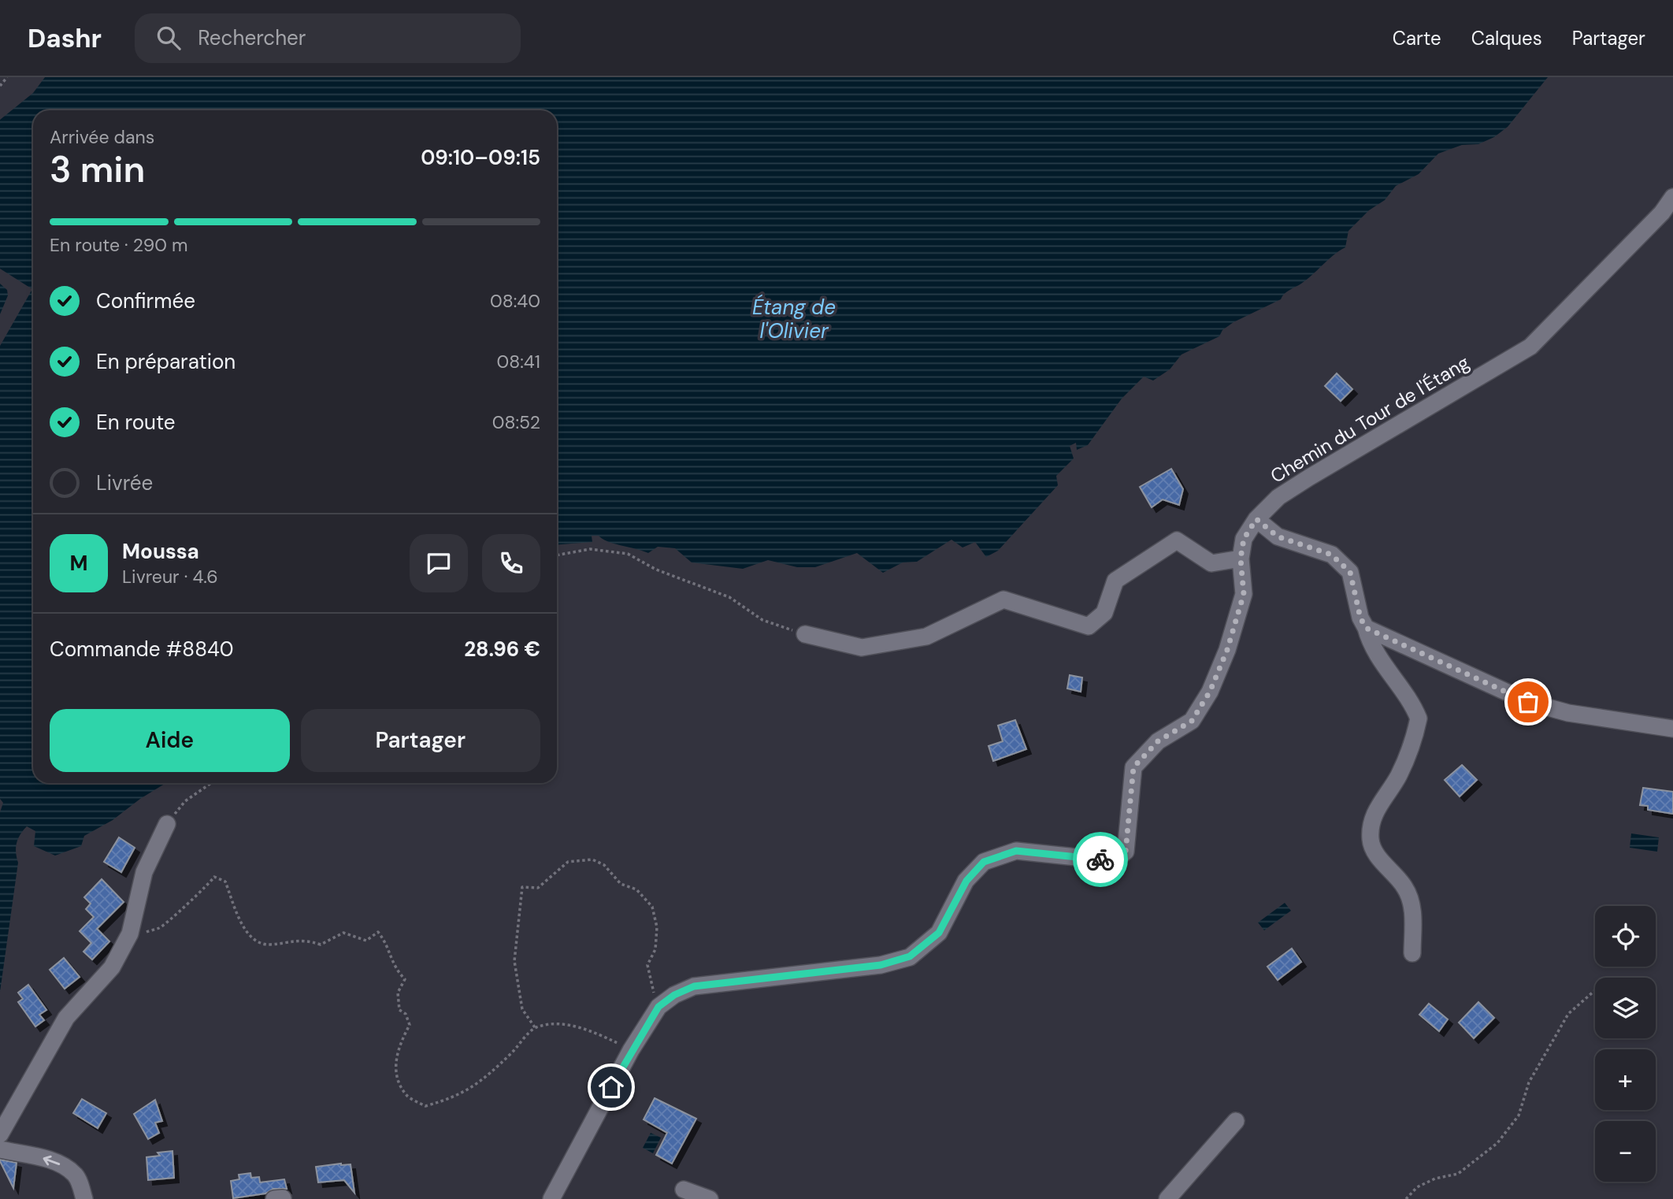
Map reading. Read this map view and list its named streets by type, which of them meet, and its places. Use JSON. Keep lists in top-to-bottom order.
{
  "streets": {
    "street": ["Chemin du Tour de l'Étang"]
  },
  "water": ["Étang de l'Olivier"],
  "page": {
    "header": "Dashr",
    "search": "Rechercher",
    "nav": ["Carte", "Calques", "Partager"],
    "heading": ["3 min", "Arrivée dans", "09:10–09:15"],
    "panel": [
      "Moussa",
      "Livreur · 4.6",
      "Commande #8840",
      "28.96 €"
    ],
    "bar": "En route · 290 m",
    "list": [
      ["Confirmée", "08:40"],
      ["En préparation", "08:41"],
      ["En route", "08:52"],
      "Livrée"
    ],
    "round": "M",
    "buttons": ["Aide", "Partager"],
    "map_buttons": ["+", "−"]
  }
}
